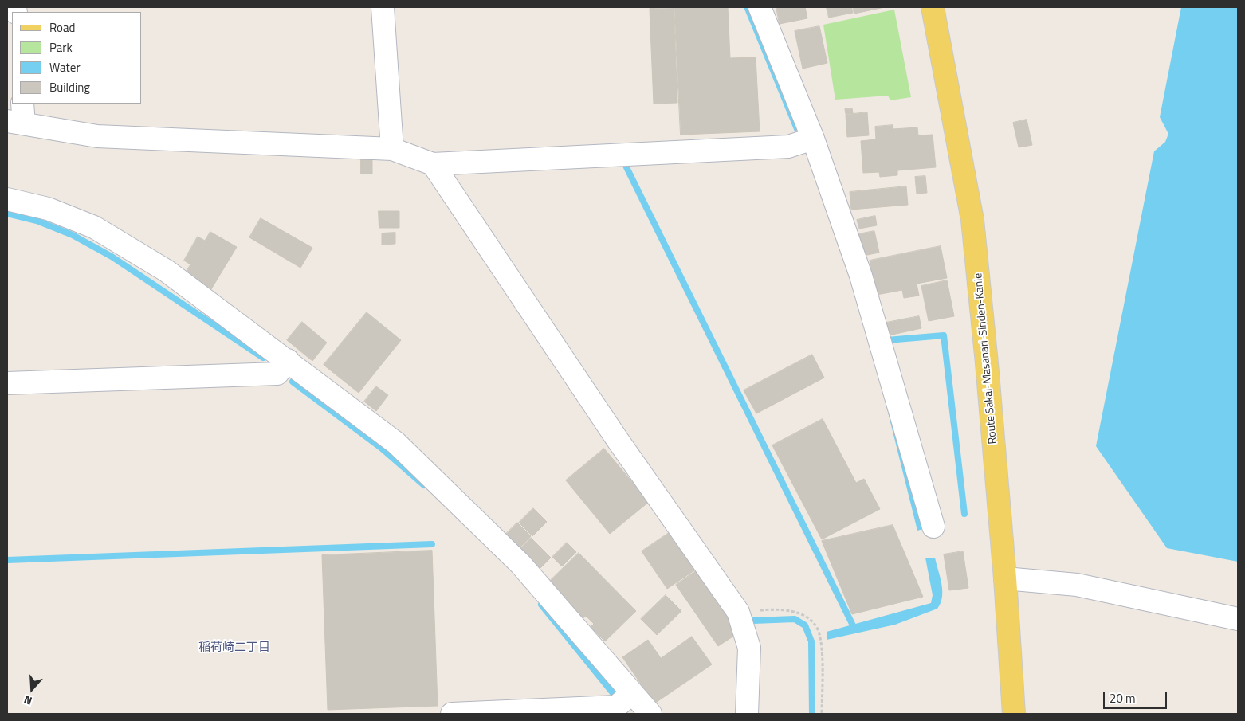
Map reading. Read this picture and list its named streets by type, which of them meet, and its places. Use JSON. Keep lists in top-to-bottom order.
{
  "streets": {
    "main road": ["Route Sakai-Masanari-Sinden-Kanie"]
  },
  "districts": ["稲荷崎二丁目"],
  "legend": [
    "Road",
    "Park",
    "Water",
    "Building"
  ],
  "scale_bar": "20 m",
  "north": "bottom"
}
